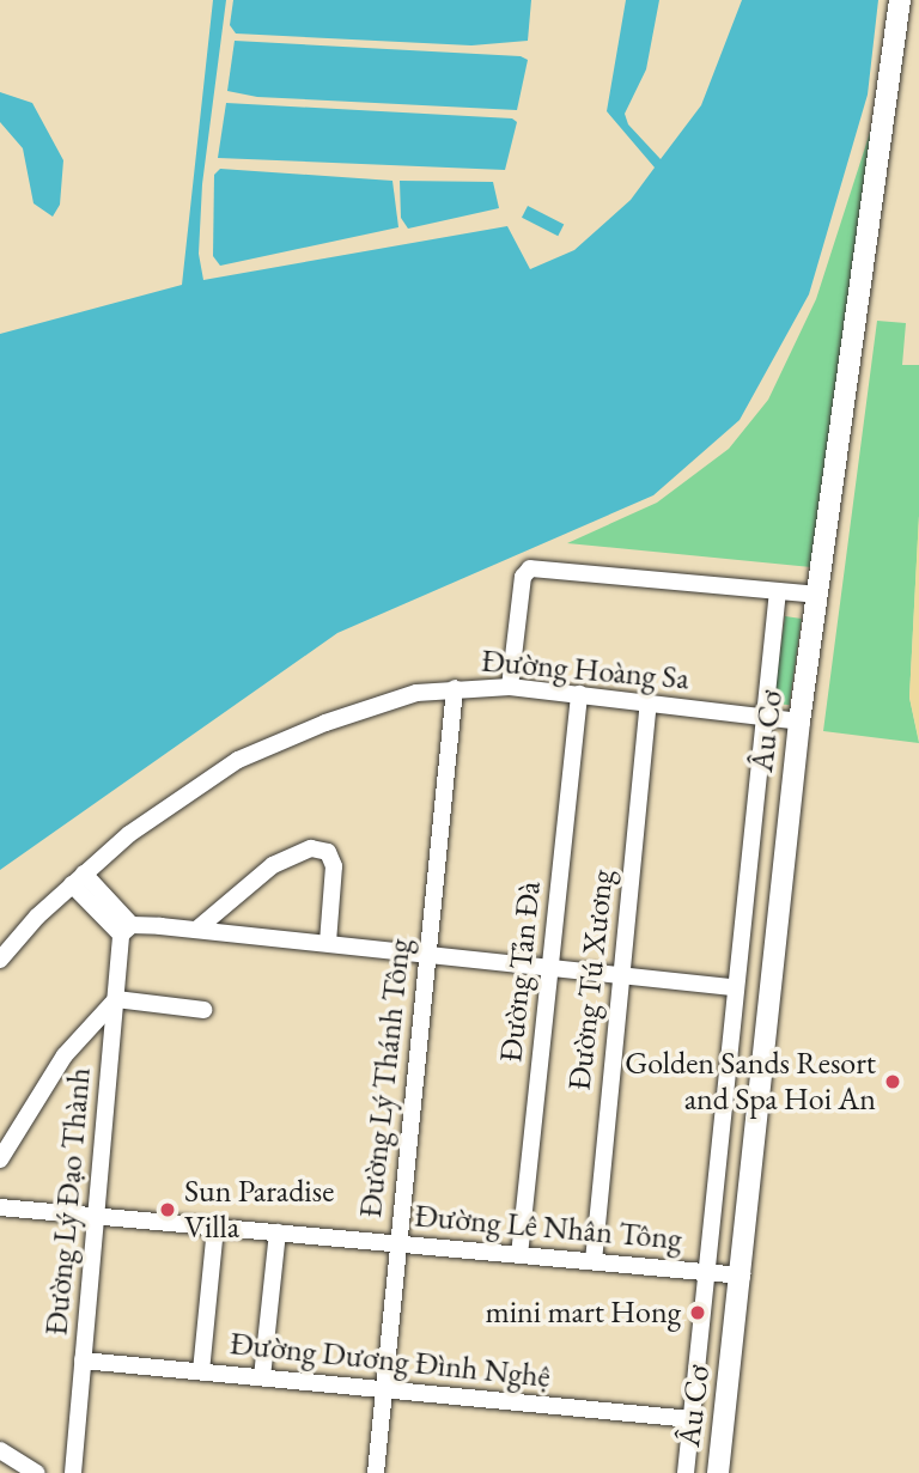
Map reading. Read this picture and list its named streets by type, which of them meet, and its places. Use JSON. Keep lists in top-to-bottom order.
{
  "streets": {
    "main road": ["Âu Cơ"],
    "street": [
      "Đường Hoàng Sa",
      "Đường Tản Đà",
      "Đường Tú Xương",
      "Đường Lý Thánh Tông",
      "Đường Lý Đạo Thành",
      "Đường Lê Nhân Tông",
      "Đường Dương Đình Nghệ"
    ]
  },
  "crossings": [
    ["Đường Hoàng Sa", "Âu Cơ"],
    ["Đường Hoàng Sa", "Đường Tản Đà"],
    ["Đường Hoàng Sa", "Đường Tú Xương"],
    ["Đường Hoàng Sa", "Đường Lý Thánh Tông"],
    ["Âu Cơ", "Đường Lê Nhân Tông"],
    ["Đường Tản Đà", "Đường Lê Nhân Tông"],
    ["Đường Tú Xương", "Đường Lê Nhân Tông"],
    ["Đường Lý Thánh Tông", "Đường Lê Nhân Tông"],
    ["Đường Lý Thánh Tông", "Đường Dương Đình Nghệ"],
    ["Đường Lý Đạo Thành", "Đường Lê Nhân Tông"],
    ["Đường Lý Đạo Thành", "Đường Dương Đình Nghệ"]
  ],
  "places": ["Golden Sands Resort and Spa Hoi An", "Sun Paradise Villa", "mini mart Hong"]
}
